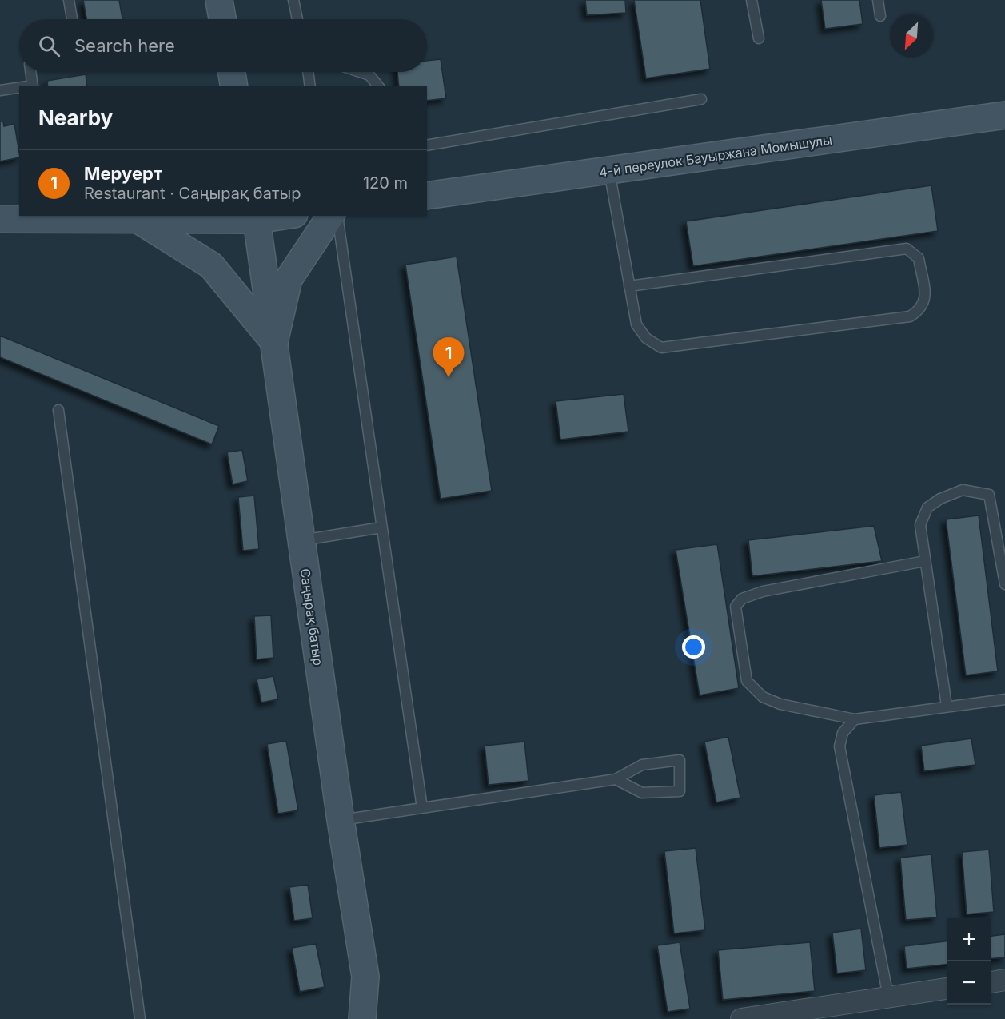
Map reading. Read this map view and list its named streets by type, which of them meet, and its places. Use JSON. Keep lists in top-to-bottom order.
{
  "streets": {
    "street": ["4-й переулок Бауыржана Момышулы", "Саңырақ батыр"]
  },
  "north": "bottom left",
  "page": {
    "search": "Search here",
    "heading": "Nearby",
    "list": [
      {
        "mark": "1",
        "name": "Меруерт",
        "note": "Restaurant · Саңырақ батыр",
        "value": "120 m"
      }
    ],
    "pins": "1",
    "map_buttons": ["+", "−"]
  }
}
